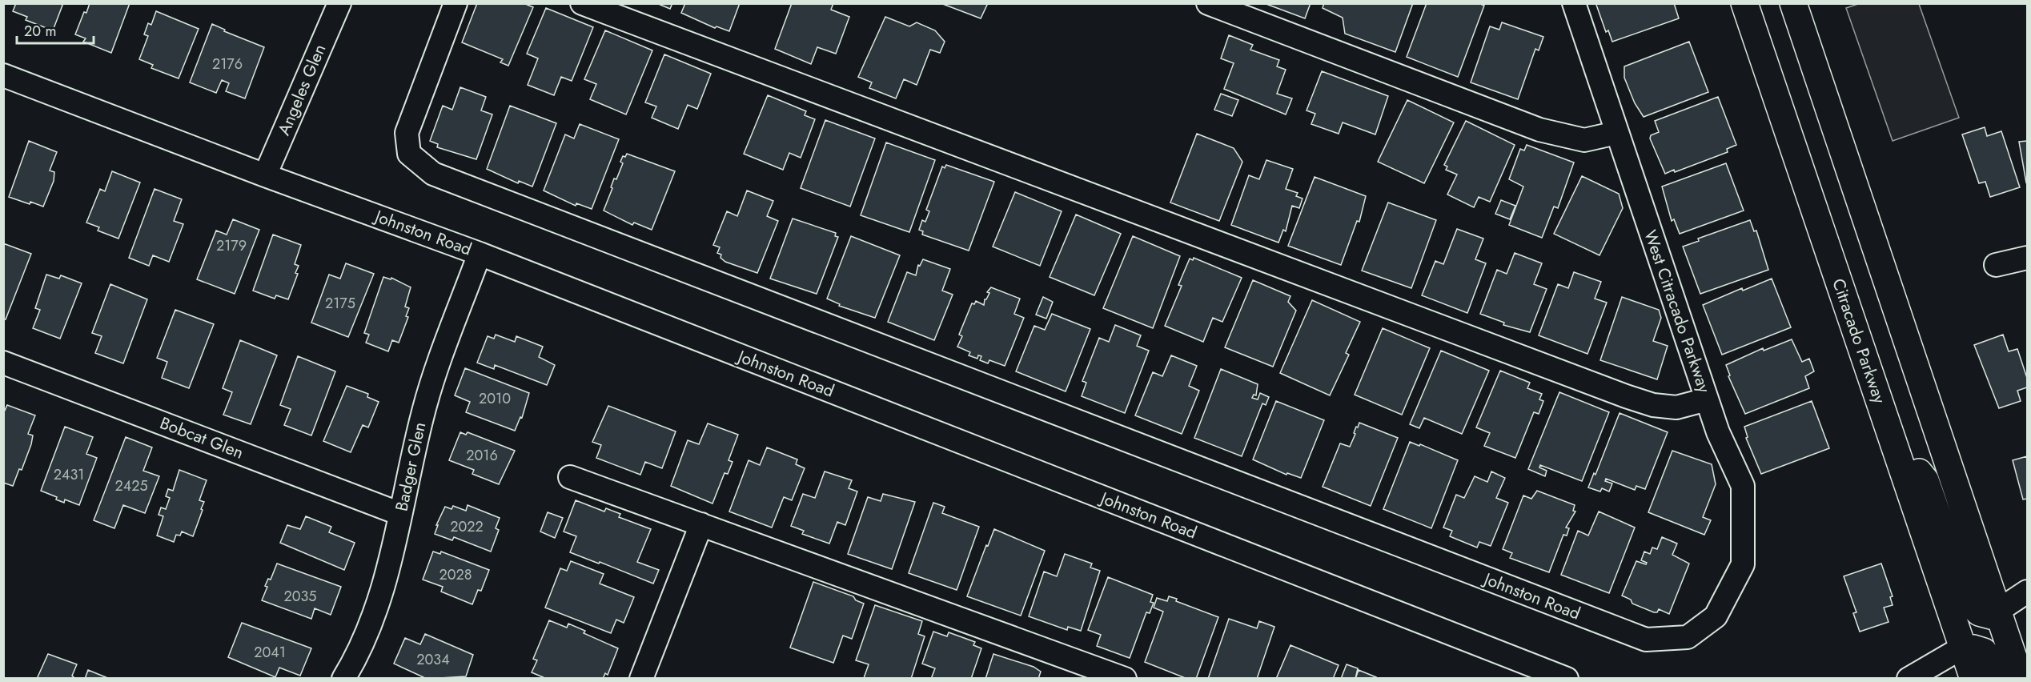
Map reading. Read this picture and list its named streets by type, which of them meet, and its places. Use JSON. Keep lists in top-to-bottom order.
{
  "streets": {
    "main road": ["Citracado Parkway"],
    "street": [
      "Angeles Glen",
      "Johnston Road",
      "West Citracado Parkway",
      "Bobcat Glen",
      "Badger Glen"
    ]
  },
  "crossings": [
    ["Angeles Glen", "Johnston Road"],
    ["Johnston Road", "West Citracado Parkway"],
    ["Johnston Road", "Badger Glen"],
    ["Bobcat Glen", "Badger Glen"]
  ],
  "house_numbers": [
    "2176",
    "2179",
    "2175",
    "2010",
    "2016",
    "2431",
    "2425",
    "2022",
    "2028",
    "2035",
    "2041",
    "2034"
  ],
  "scale_bar": "20 m"
}
